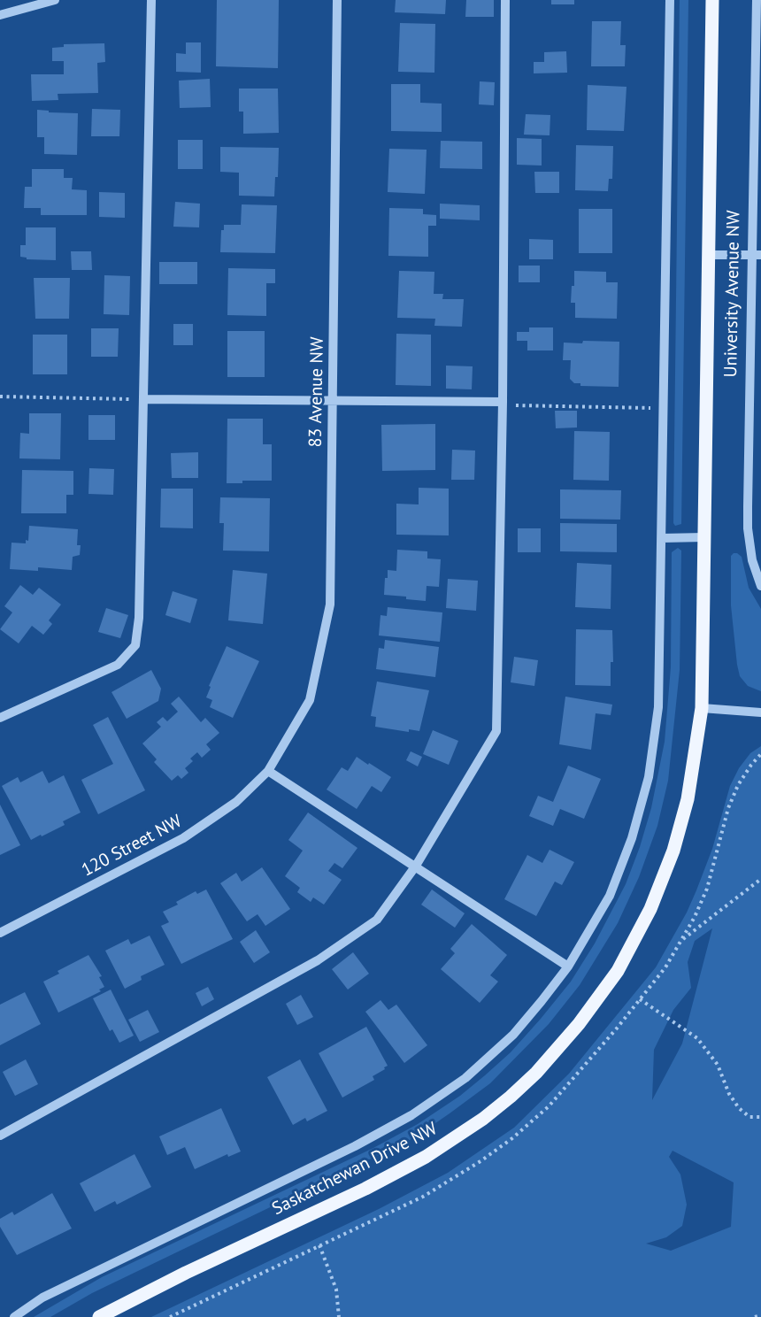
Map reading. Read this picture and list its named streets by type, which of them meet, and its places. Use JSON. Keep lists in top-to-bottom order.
{
  "streets": {
    "main road": ["University Avenue NW", "Saskatchewan Drive NW"],
    "street": ["83 Avenue NW", "120 Street NW"]
  },
  "crossings": [
    ["University Avenue NW", "Saskatchewan Drive NW"],
    ["83 Avenue NW", "120 Street NW"]
  ]
}
